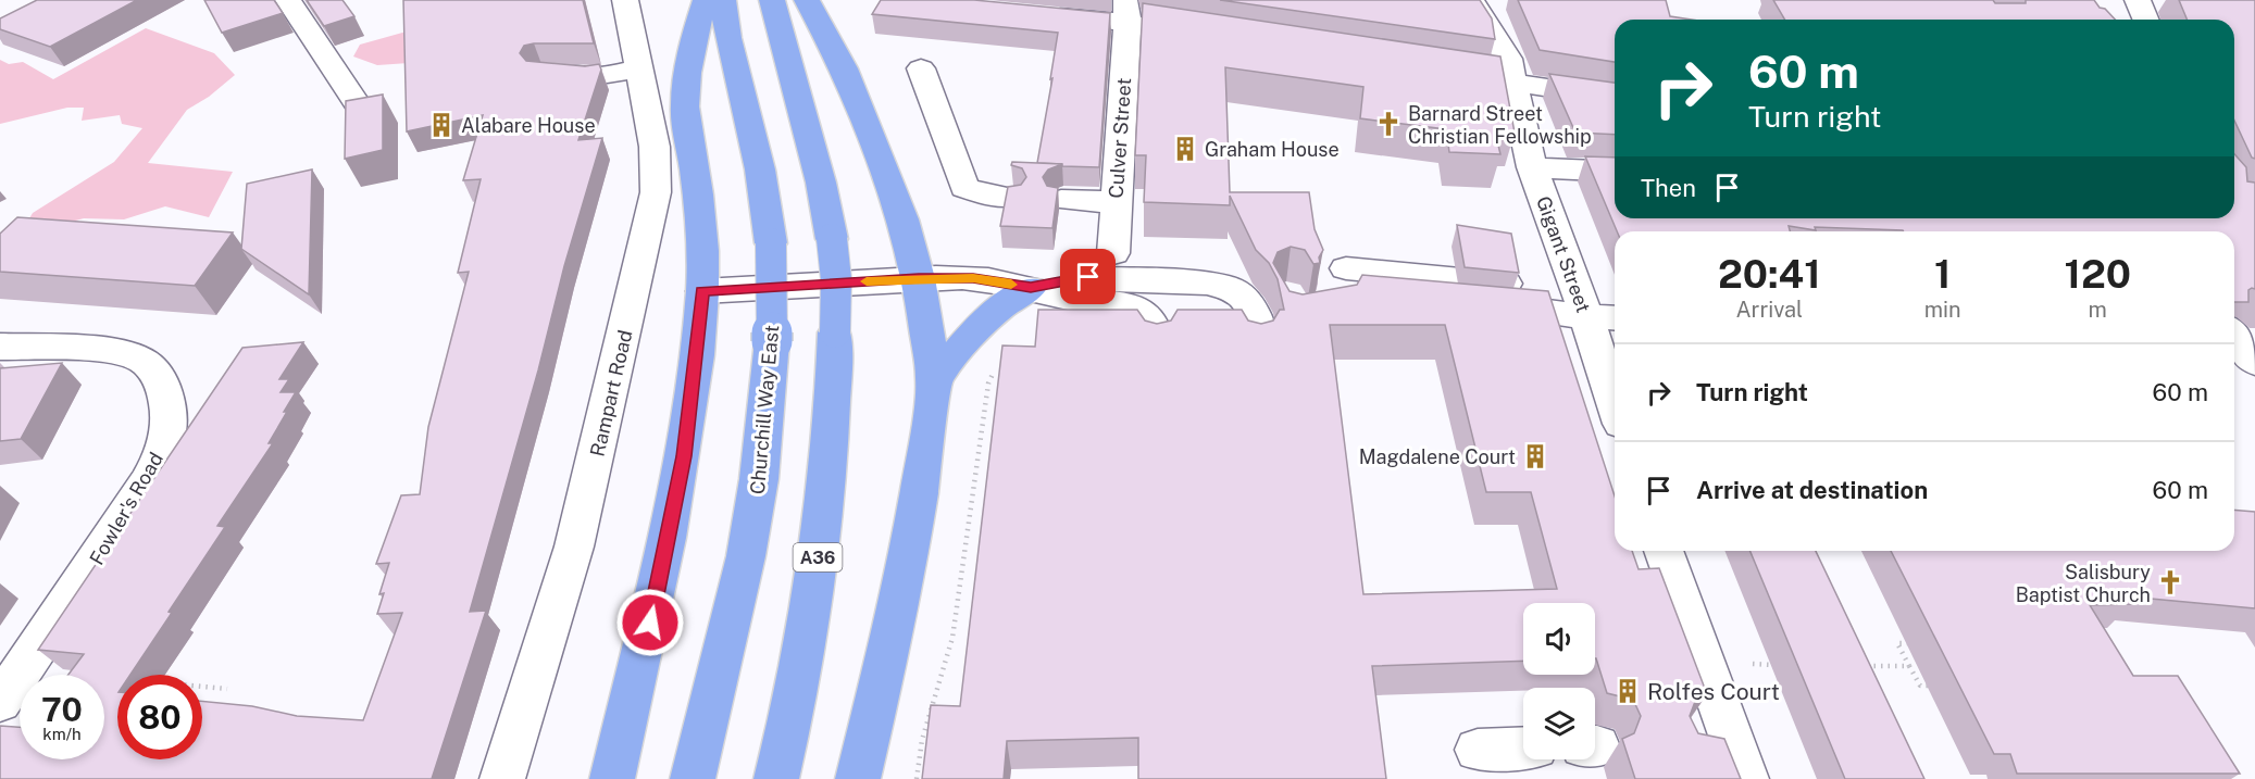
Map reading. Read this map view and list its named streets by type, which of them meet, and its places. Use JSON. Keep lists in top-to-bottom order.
{
  "streets": {
    "highway": ["Churchill Way East", "A36"],
    "street": [
      "Culver Street",
      "Gigant Street",
      "Rampart Road",
      "Fowler's Road"
    ]
  },
  "places": {
    "church": ["Barnard Street Christian Fellowship", "Salisbury Baptist Church"],
    "building": [
      "Alabare House",
      "Graham House",
      "Magdalene Court",
      "Rolfes Court"
    ]
  },
  "page": {
    "turn": ["60 m", "Turn right"],
    "then": "Then",
    "eta": [
      "20:41",
      "Arrival",
      "1",
      "min",
      "120",
      "m"
    ],
    "list": [
      {
        "name": "Turn right",
        "value": "60 m"
      },
      {
        "name": "Arrive at destination",
        "value": "60 m"
      }
    ],
    "speed": "70 km/h",
    "limit": "80"
  }
}
